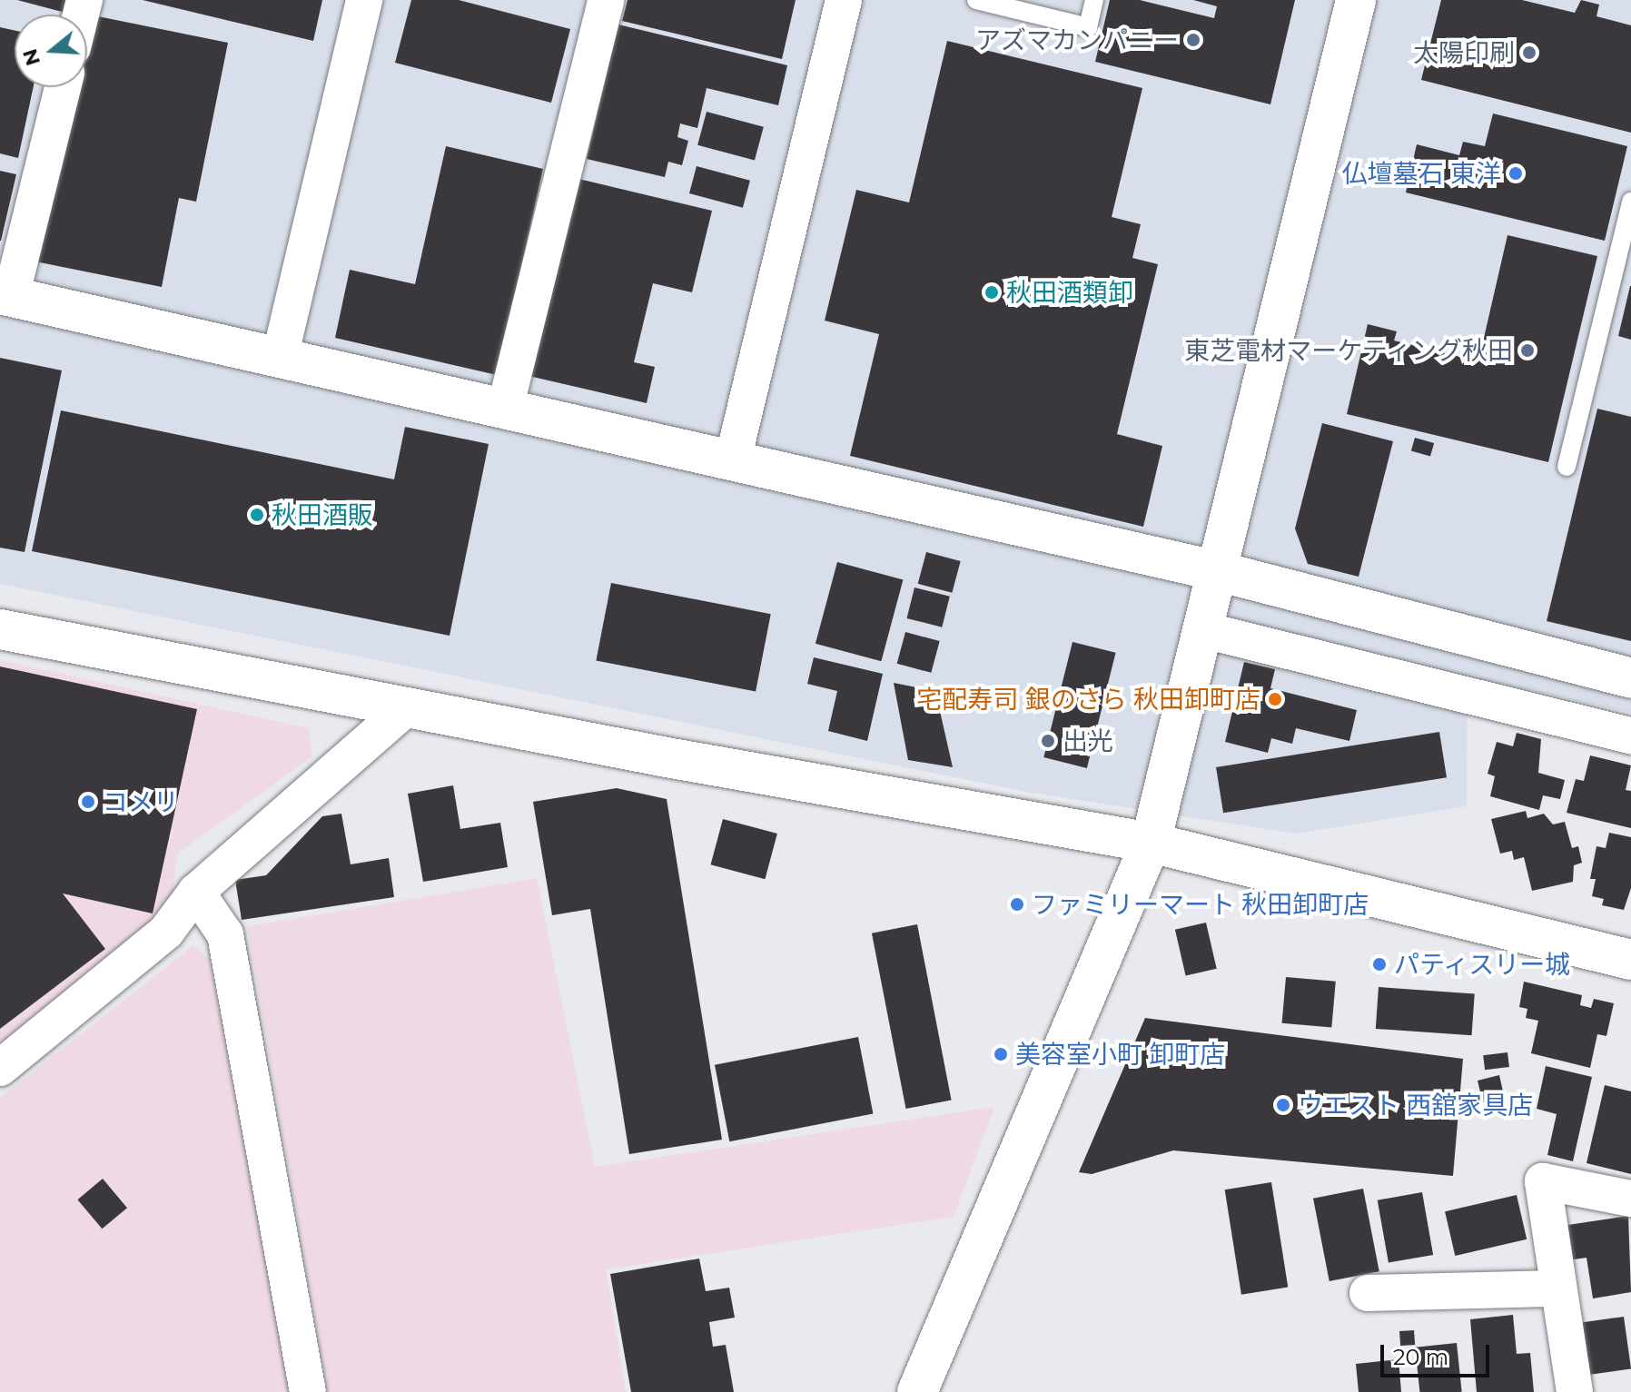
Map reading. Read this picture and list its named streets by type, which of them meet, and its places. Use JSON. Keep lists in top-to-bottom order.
{
  "places": [
    "アズマカンパニー",
    "太陽印刷",
    "仏壇墓石 東洋",
    "秋田酒類卸",
    "東芝電材マーケティング秋田",
    "秋田酒販",
    "宅配寿司 銀のさら 秋田卸町店",
    "出光",
    "コメリ",
    "ファミリーマート 秋田卸町店",
    "パティスリー城",
    "美容室小町 卸町店",
    "ウエスト 西舘家具店"
  ],
  "scale_bar": "20 m",
  "north": "left"
}
